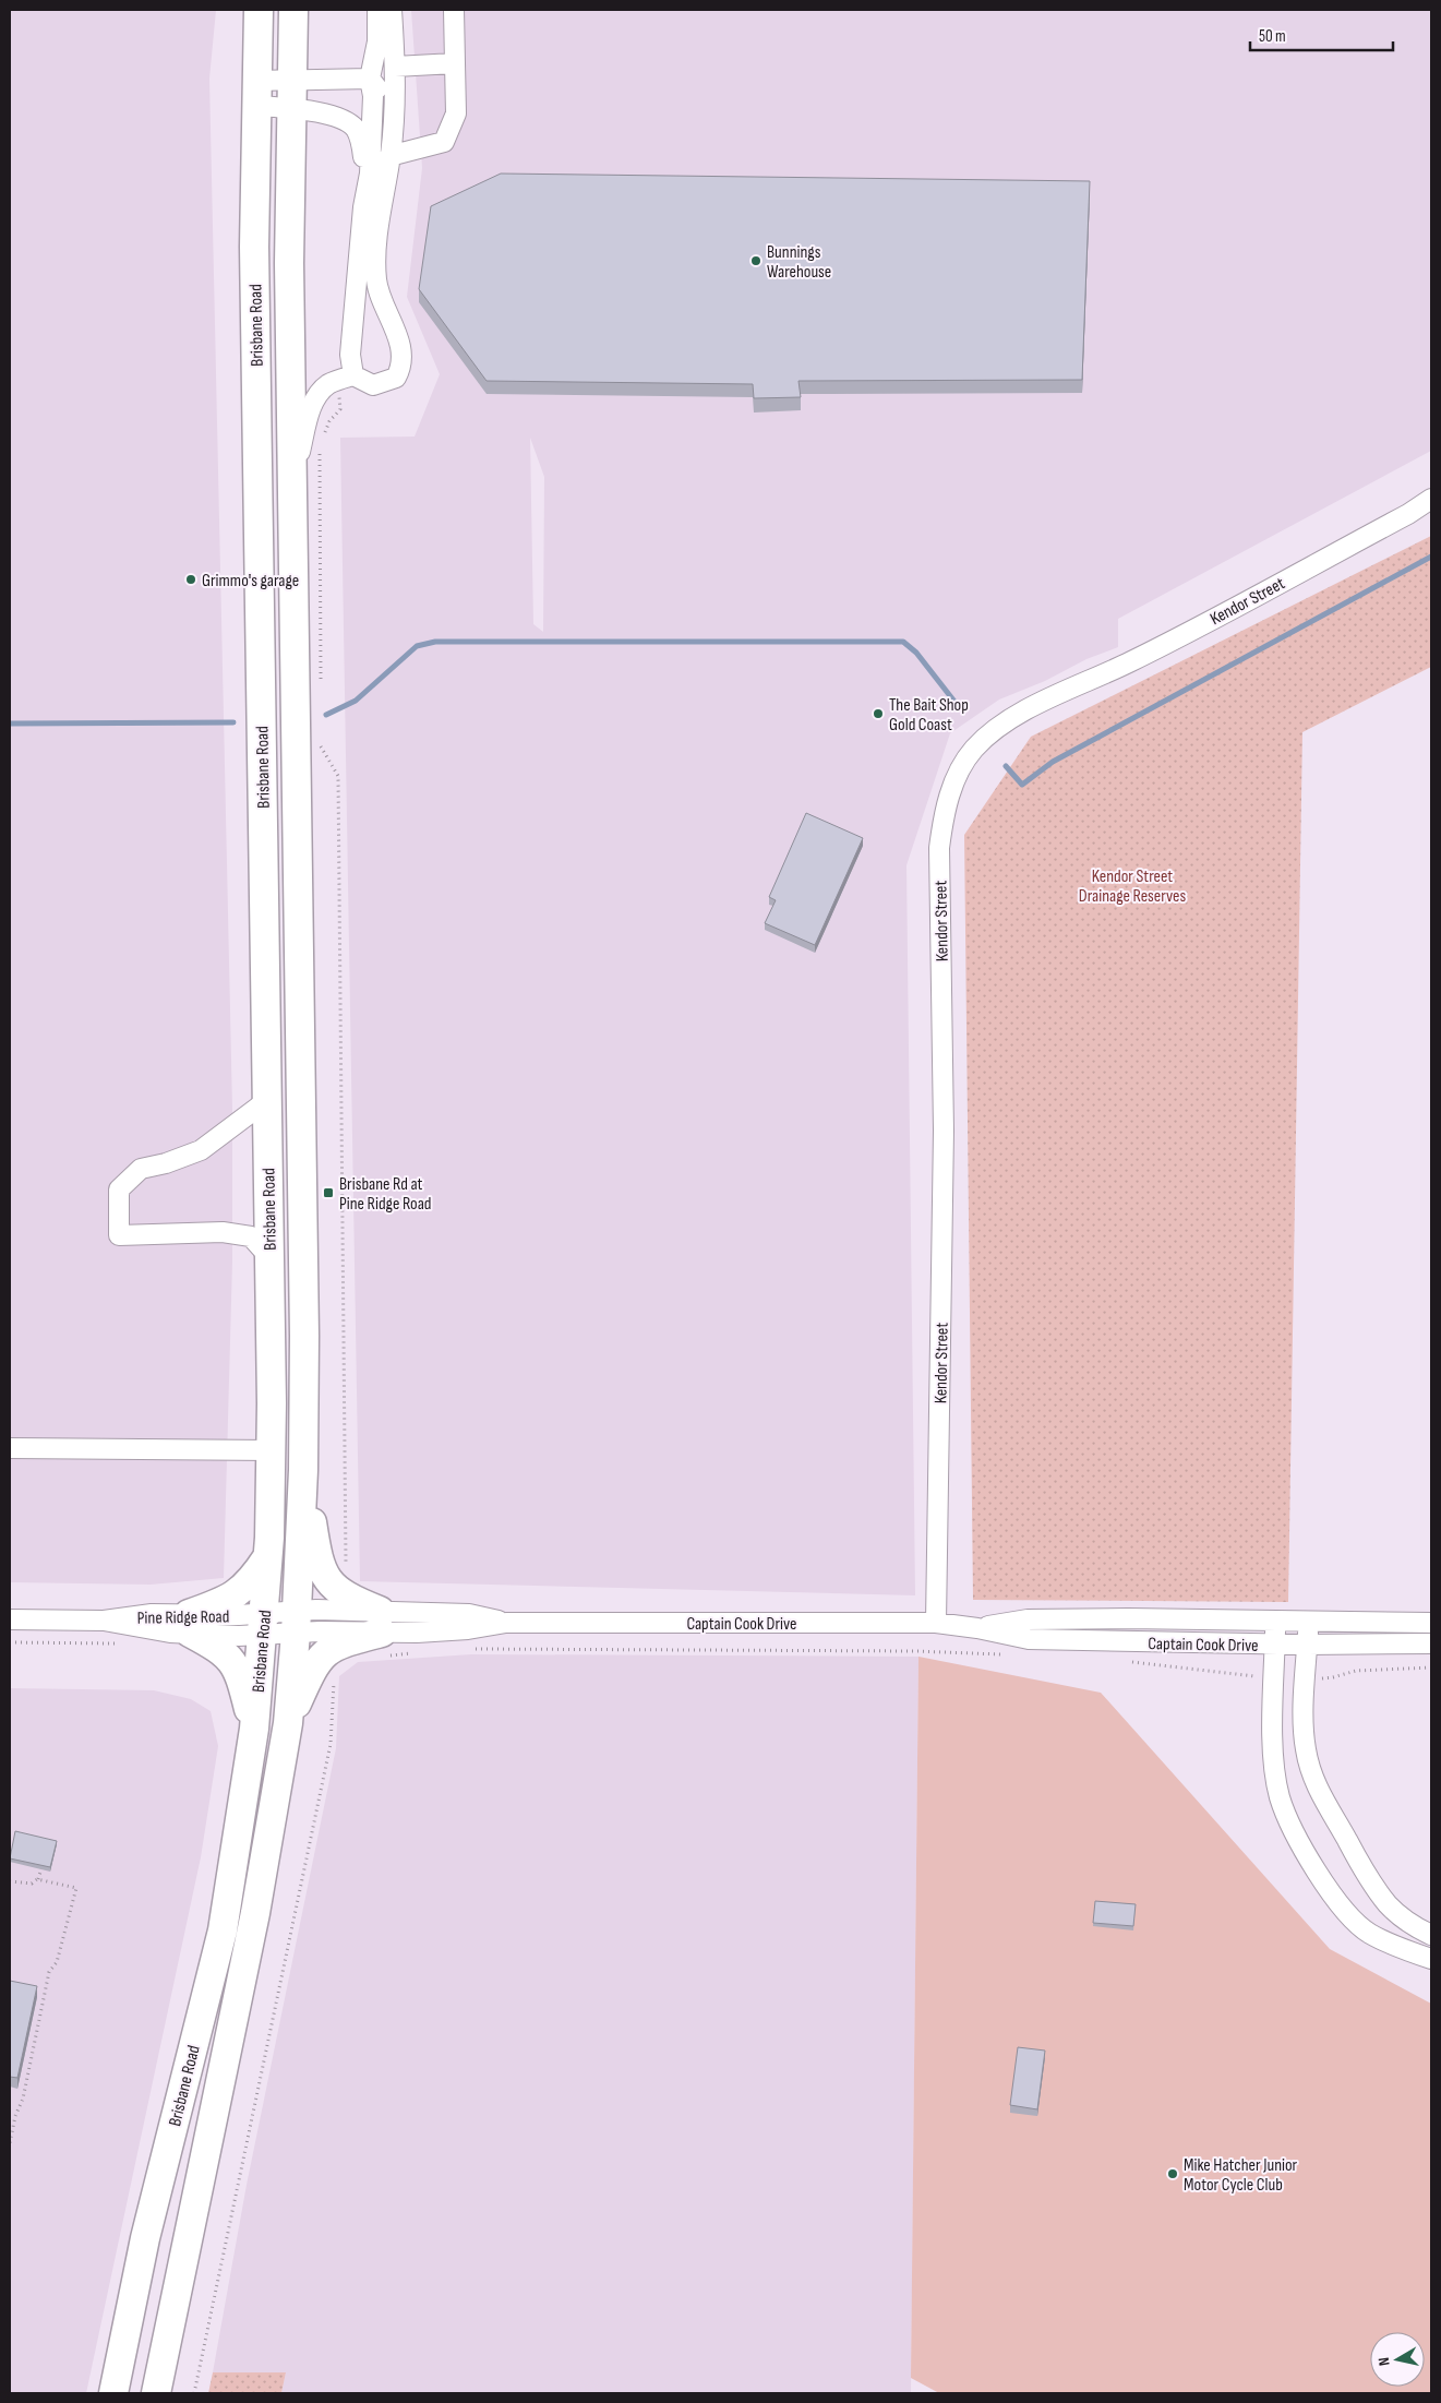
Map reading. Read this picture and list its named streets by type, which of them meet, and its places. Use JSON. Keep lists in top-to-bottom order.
{
  "streets": {
    "highway": ["Brisbane Road"],
    "street": ["Kendor Street", "Pine Ridge Road", "Captain Cook Drive"]
  },
  "crossings": [
    ["Brisbane Road", "Pine Ridge Road"],
    ["Brisbane Road", "Captain Cook Drive"],
    ["Kendor Street", "Captain Cook Drive"],
    ["Pine Ridge Road", "Captain Cook Drive"]
  ],
  "parks": ["Kendor Street Drainage Reserves"],
  "places": {
    "other": [
      "Bunnings Warehouse",
      "Grimmo's garage",
      "The Bait Shop Gold Coast",
      "Mike Hatcher Junior Motor Cycle Club"
    ],
    "transit": ["Brisbane Rd at Pine Ridge Road"]
  },
  "scale_bar": "50 m",
  "north": "left"
}
